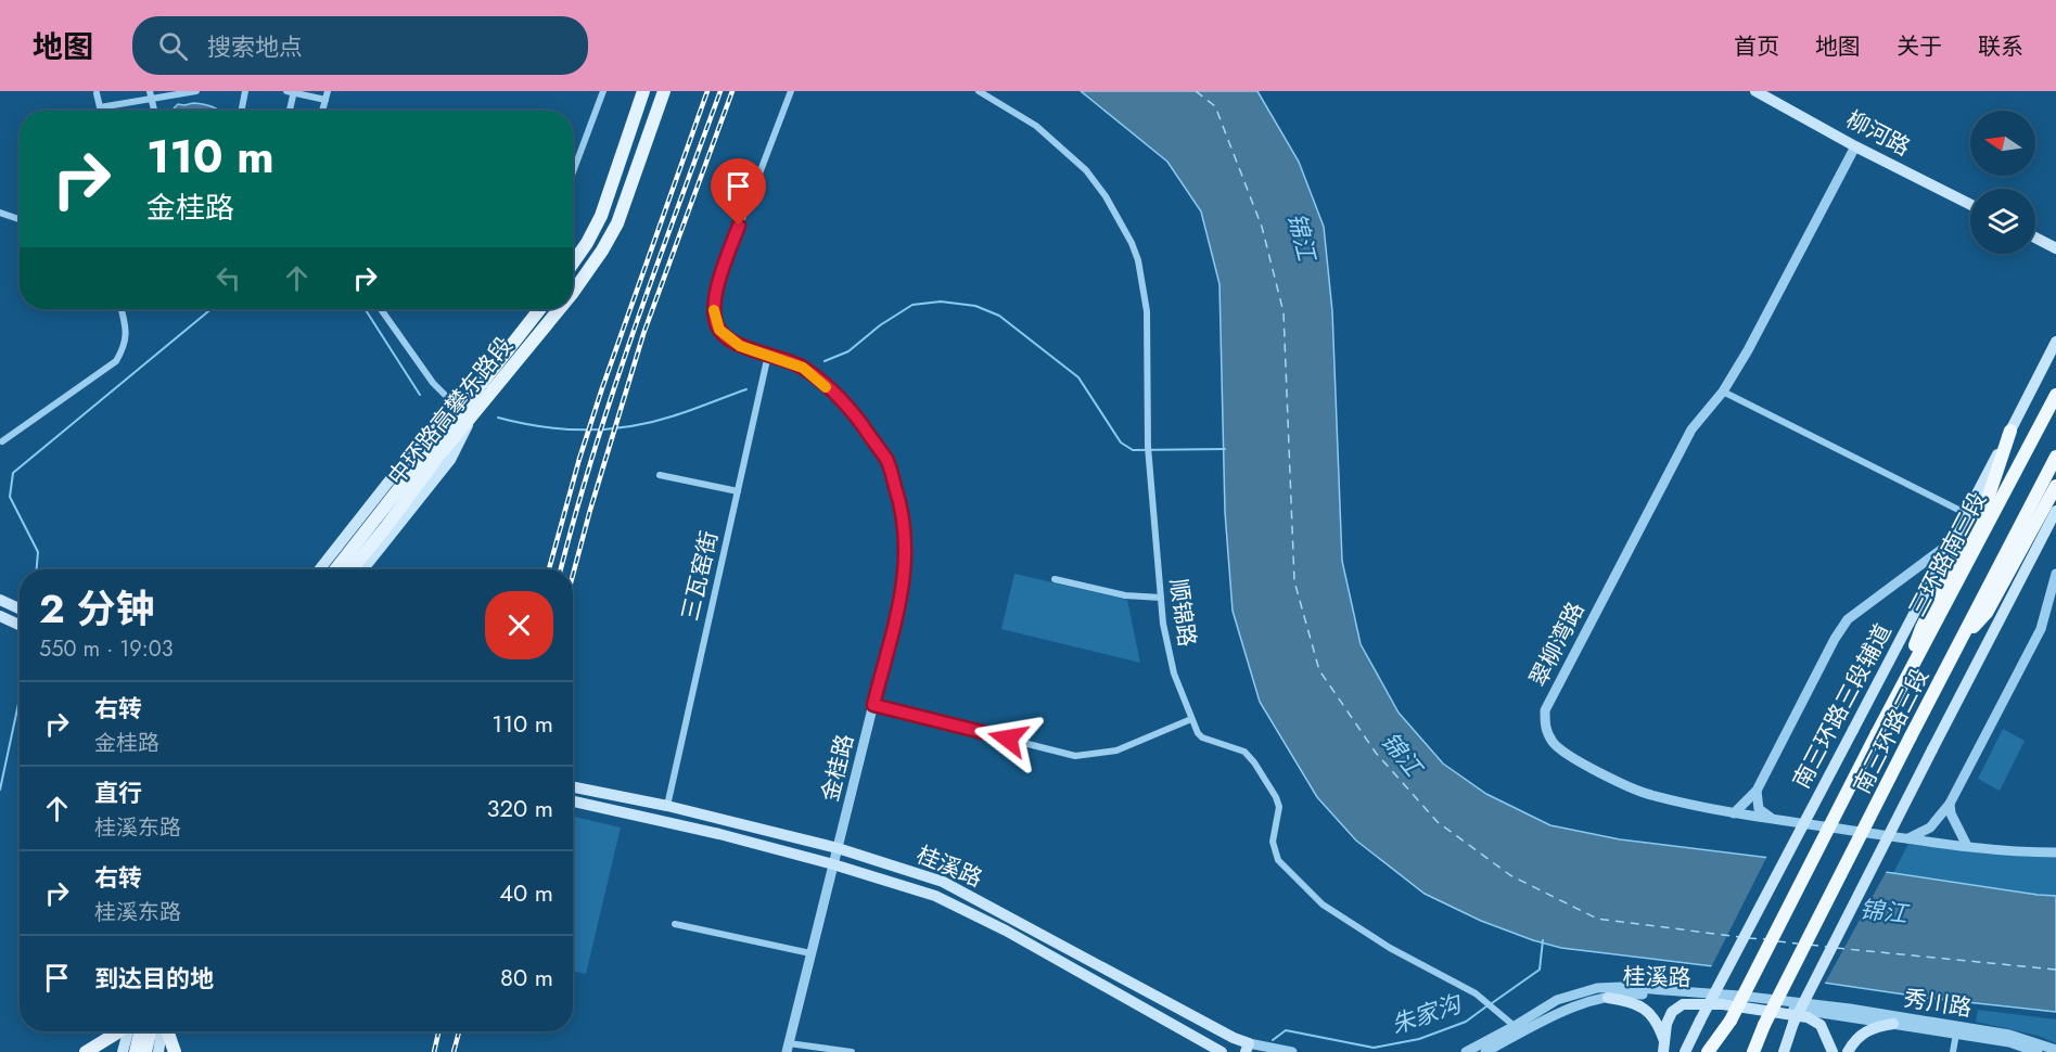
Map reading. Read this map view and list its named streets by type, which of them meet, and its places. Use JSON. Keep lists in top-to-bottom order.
{
  "streets": {
    "highway": ["三环路南三段", "南三环路三段"],
    "main road": [
      "柳河路",
      "中环路高攀东路段",
      "南三环路三段辅道",
      "桂溪路"
    ],
    "street": [
      "三瓦窑街",
      "顺锦路",
      "翠柳湾路",
      "金桂路",
      "秀川路"
    ]
  },
  "crossings": [
    ["柳河路", "翠柳湾路"],
    ["三环路南三段", "南三环路三段"],
    ["三瓦窑街", "金桂路"],
    ["三瓦窑街", "桂溪路"],
    ["顺锦路", "桂溪路"],
    ["金桂路", "桂溪路"],
    ["桂溪路", "秀川路"]
  ],
  "water": ["锦江", "朱家沟"],
  "north": "left",
  "page": {
    "header": "地图",
    "search": "搜索地点",
    "nav": [
      "首页",
      "地图",
      "关于",
      "联系"
    ],
    "turn": ["110 m", "金桂路"],
    "heading": ["2 分钟", "550 m · 19:03"],
    "list": [
      {
        "name": "右转",
        "note": "金桂路",
        "value": "110 m"
      },
      {
        "name": "直行",
        "note": "桂溪东路",
        "value": "320 m"
      },
      {
        "name": "右转",
        "note": "桂溪东路",
        "value": "40 m"
      },
      {
        "name": "到达目的地",
        "value": "80 m"
      }
    ]
  }
}
